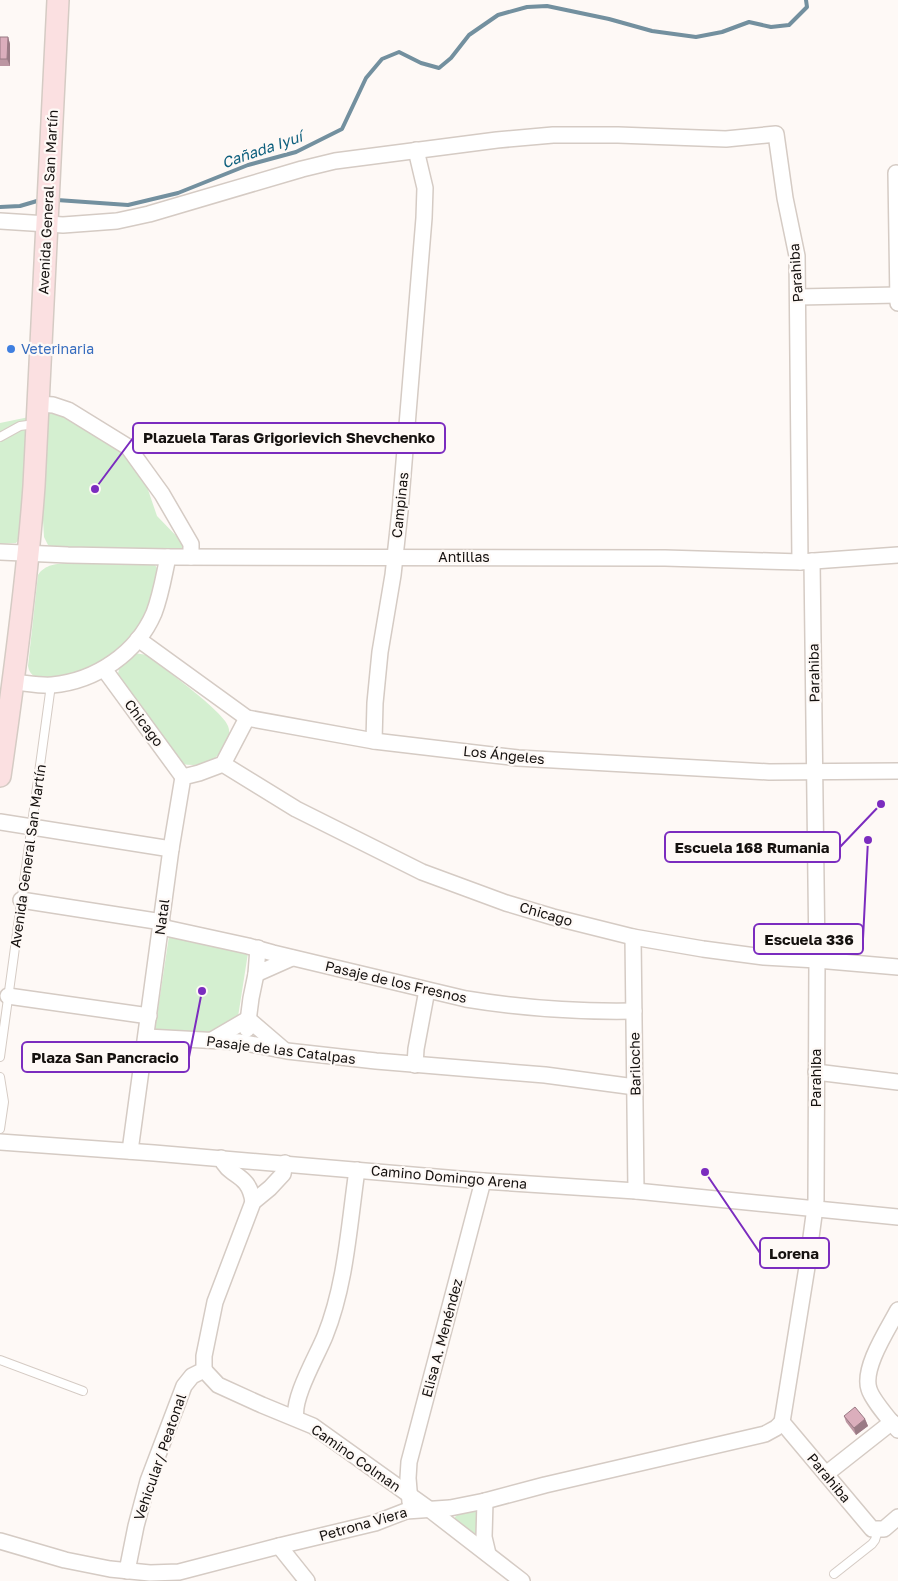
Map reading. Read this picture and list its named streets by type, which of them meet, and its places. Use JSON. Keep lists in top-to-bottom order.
{
  "streets": {
    "main road": ["Avenida General San Martín"],
    "street": [
      "Parahiba",
      "Campinas",
      "Antillas",
      "Chicago",
      "Los Ángeles",
      "Natal",
      "Pasaje de los Fresnos",
      "Pasaje de las Catalpas",
      "Bariloche",
      "Camino Domingo Arena",
      "Elisa A. Menéndez",
      "Vehicular/ Peatonal",
      "Camino Colman",
      "Petrona Viera"
    ]
  },
  "crossings": [
    ["Avenida General San Martín", "Antillas"],
    ["Avenida General San Martín", "Pasaje de los Fresnos"],
    ["Parahiba", "Campinas"],
    ["Parahiba", "Antillas"],
    ["Parahiba", "Chicago"],
    ["Parahiba", "Los Ángeles"],
    ["Parahiba", "Camino Domingo Arena"],
    ["Parahiba", "Petrona Viera"],
    ["Campinas", "Antillas"],
    ["Campinas", "Los Ángeles"],
    ["Chicago", "Natal"],
    ["Chicago", "Bariloche"],
    ["Natal", "Pasaje de los Fresnos"],
    ["Natal", "Pasaje de las Catalpas"],
    ["Natal", "Camino Domingo Arena"],
    ["Pasaje de los Fresnos", "Bariloche"],
    ["Pasaje de las Catalpas", "Bariloche"],
    ["Bariloche", "Camino Domingo Arena"],
    ["Camino Domingo Arena", "Elisa A. Menéndez"],
    ["Elisa A. Menéndez", "Camino Colman"],
    ["Vehicular/ Peatonal", "Camino Colman"],
    ["Vehicular/ Peatonal", "Petrona Viera"],
    ["Camino Colman", "Petrona Viera"]
  ],
  "water": ["Cañada Iyuí"],
  "places": [
    "Veterinaria",
    "Plazuela Taras Grigorievich Shevchenko",
    "Escuela 168 Rumania",
    "Escuela 336",
    "Plaza San Pancracio",
    "Lorena"
  ]
}
